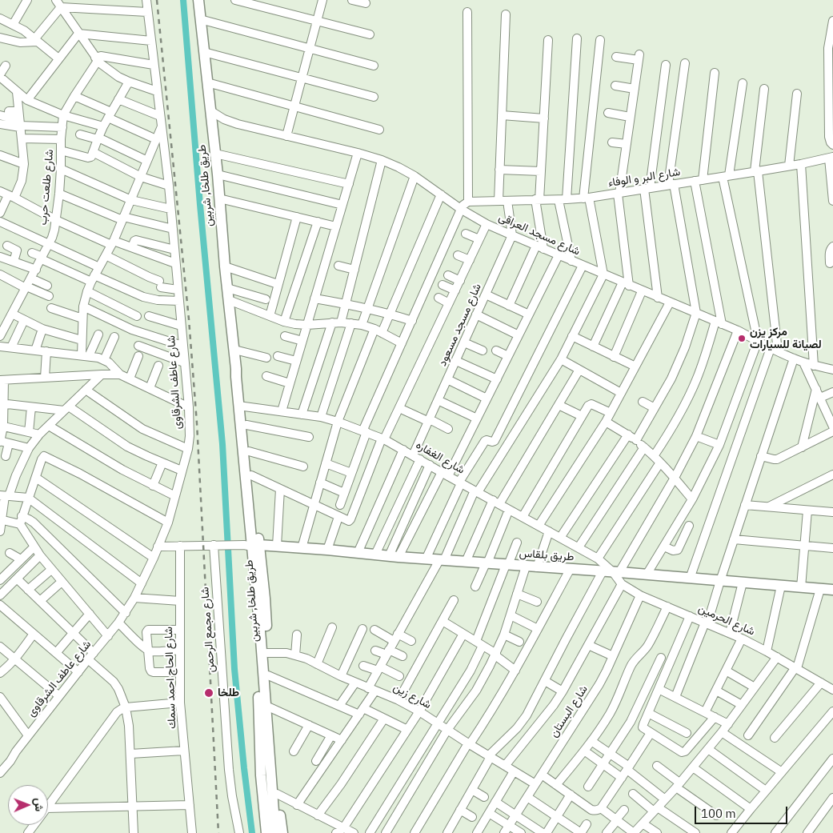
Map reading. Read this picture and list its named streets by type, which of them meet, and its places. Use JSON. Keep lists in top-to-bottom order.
{
  "streets": {
    "main road": ["طريق طلخا, شربين", "طريق بلقاس"],
    "street": [
      "شارع البر و الوفاء",
      "شارع طلعت حرب",
      "شارع مسجد العراقى",
      "شارع مسجد مسعود",
      "شارع عاطف الشرقاوى",
      "شارع الغفاره",
      "شارع الحرمين",
      "شارع مجمع الرحمن",
      "شارع الحاج احمد سمك",
      "شارع زين",
      "شارع البستان"
    ]
  },
  "crossings": [
    ["طريق طلخا, شربين", "شارع مسجد العراقى"],
    ["طريق طلخا, شربين", "شارع الغفاره"],
    ["طريق طلخا, شربين", "طريق بلقاس"],
    ["طريق طلخا, شربين", "شارع زين"],
    ["شارع مسجد العراقى", "شارع مسجد مسعود"],
    ["شارع مسجد مسعود", "شارع الغفاره"],
    ["شارع مسجد مسعود", "طريق بلقاس"],
    ["شارع الغفاره", "طريق بلقاس"],
    ["شارع الغفاره", "شارع الحرمين"],
    ["طريق بلقاس", "شارع الحرمين"],
    ["شارع الحرمين", "شارع البستان"],
    ["شارع زين", "شارع البستان"]
  ],
  "places": ["مركز يزن لصيانة للسيارات", "طلخا"],
  "scale_bar": "100 m",
  "north": "right"
}
